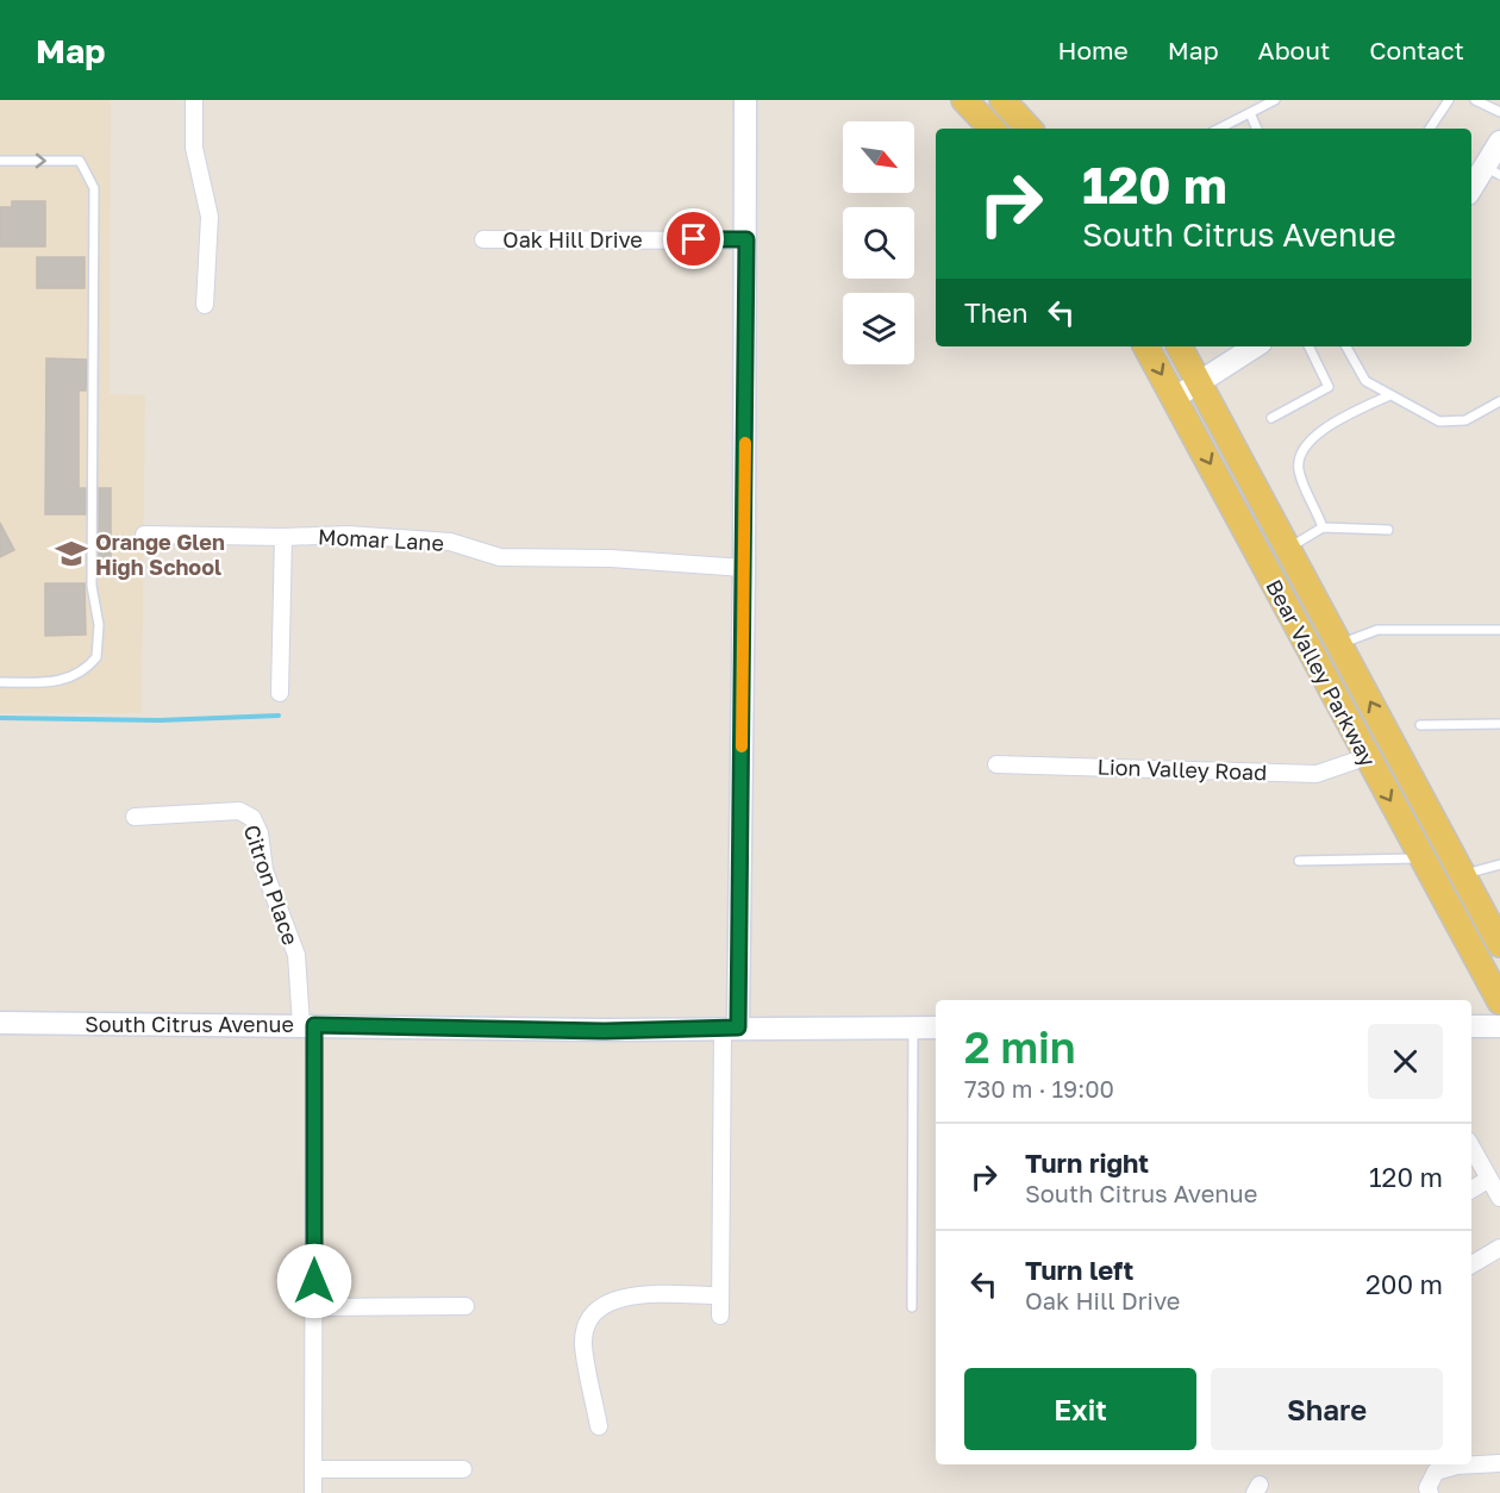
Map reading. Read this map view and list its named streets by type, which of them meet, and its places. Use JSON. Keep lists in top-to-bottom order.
{
  "streets": {
    "main road": ["Bear Valley Parkway"],
    "street": [
      "Oak Hill Drive",
      "Momar Lane",
      "Lion Valley Road",
      "Citron Place",
      "South Citrus Avenue"
    ]
  },
  "crossings": [
    ["Bear Valley Parkway", "Lion Valley Road"],
    ["Citron Place", "South Citrus Avenue"]
  ],
  "places": {
    "school or university": ["Orange Glen High School"]
  },
  "north": "bottom right",
  "page": {
    "header": "Map",
    "nav": [
      "Home",
      "Map",
      "About",
      "Contact"
    ],
    "turn": ["120 m", "South Citrus Avenue"],
    "then": "Then",
    "heading": ["2 min", "730 m · 19:00"],
    "list": [
      {
        "name": "Turn right",
        "note": "South Citrus Avenue",
        "value": "120 m"
      },
      {
        "name": "Turn left",
        "note": "Oak Hill Drive",
        "value": "200 m"
      }
    ],
    "buttons": ["Exit", "Share"]
  }
}
